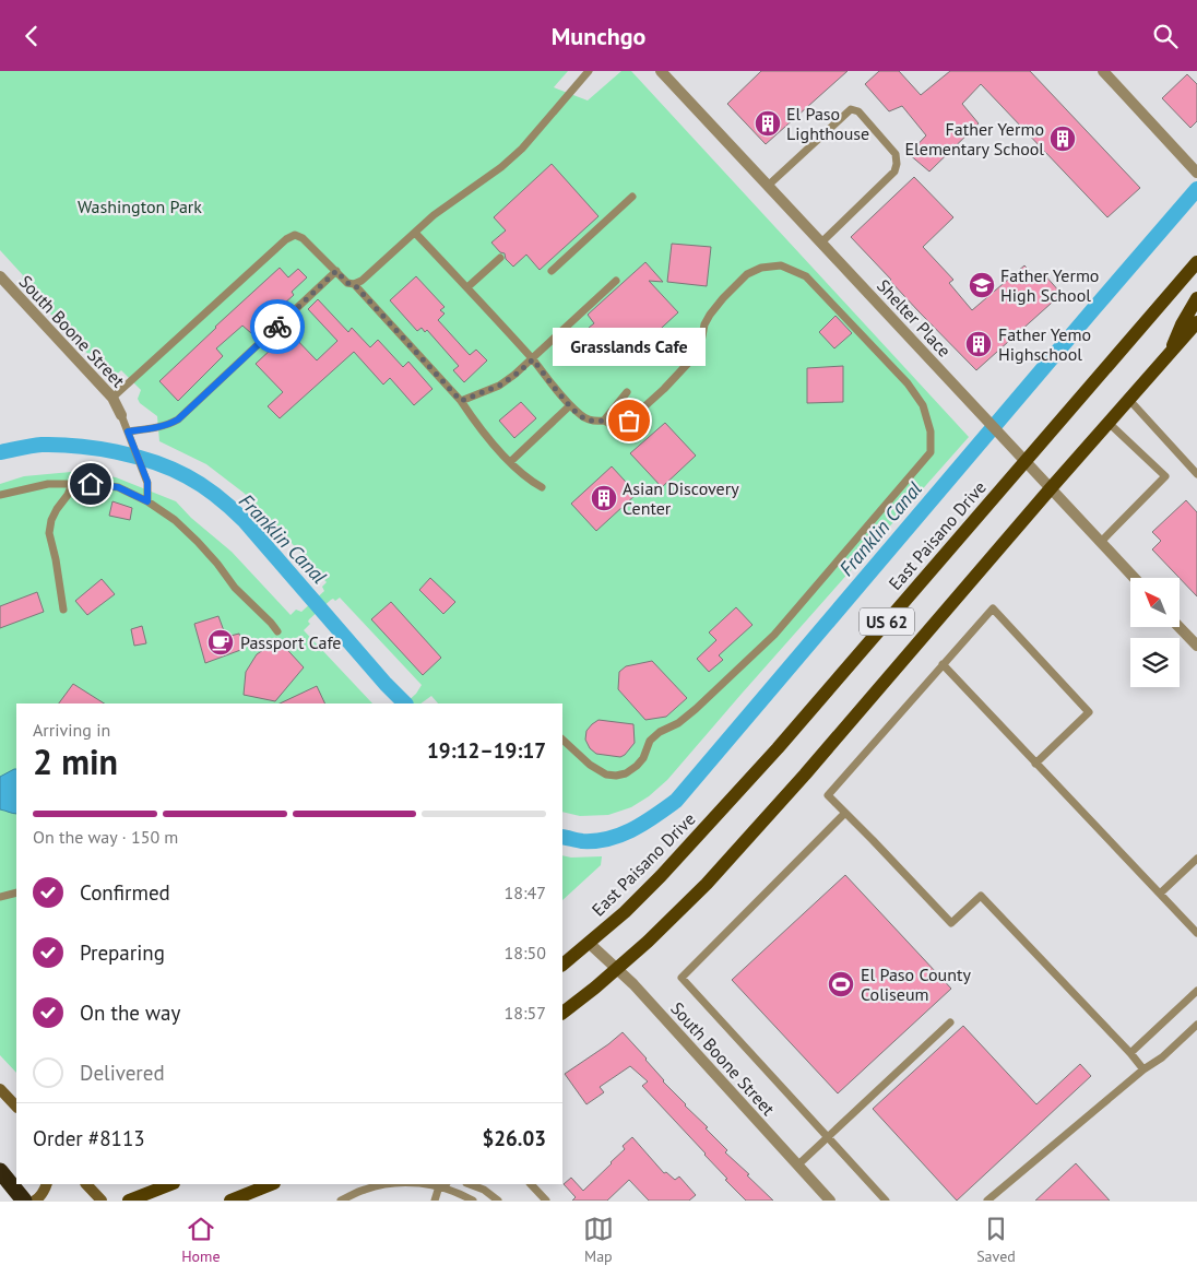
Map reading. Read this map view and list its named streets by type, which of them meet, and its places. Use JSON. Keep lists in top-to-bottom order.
{
  "streets": {
    "main road": ["East Paisano Drive", "US 62"],
    "street": ["Shelter Place", "South Boone Street"]
  },
  "crossings": [
    ["Shelter Place", "East Paisano Drive"],
    ["Shelter Place", "US 62"],
    ["South Boone Street", "East Paisano Drive"],
    ["South Boone Street", "US 62"]
  ],
  "water": ["Franklin Canal"],
  "parks": ["Washington Park"],
  "places": {
    "building": [
      "El Paso Lighthouse",
      "Father Yermo Elementary School",
      "Father Yemo Highschool",
      "Asian Discovery Center"
    ],
    "school or university": ["Father Yermo High School"],
    "other": ["Grasslands Cafe"],
    "cafe": ["Passport Cafe"],
    "sports": ["El Paso County Coliseum"]
  },
  "north": "top left",
  "page": {
    "header": "Munchgo",
    "bubble": "Grasslands Cafe",
    "heading": ["2 min", "Arriving in", "19:12–19:17"],
    "panel": ["Order #8113", "$26.03"],
    "bar": "On the way · 150 m",
    "list": [
      ["Confirmed", "18:47"],
      ["Preparing", "18:50"],
      ["On the way", "18:57"],
      "Delivered"
    ],
    "tabs": ["Home", "Map", "Saved"]
  }
}
